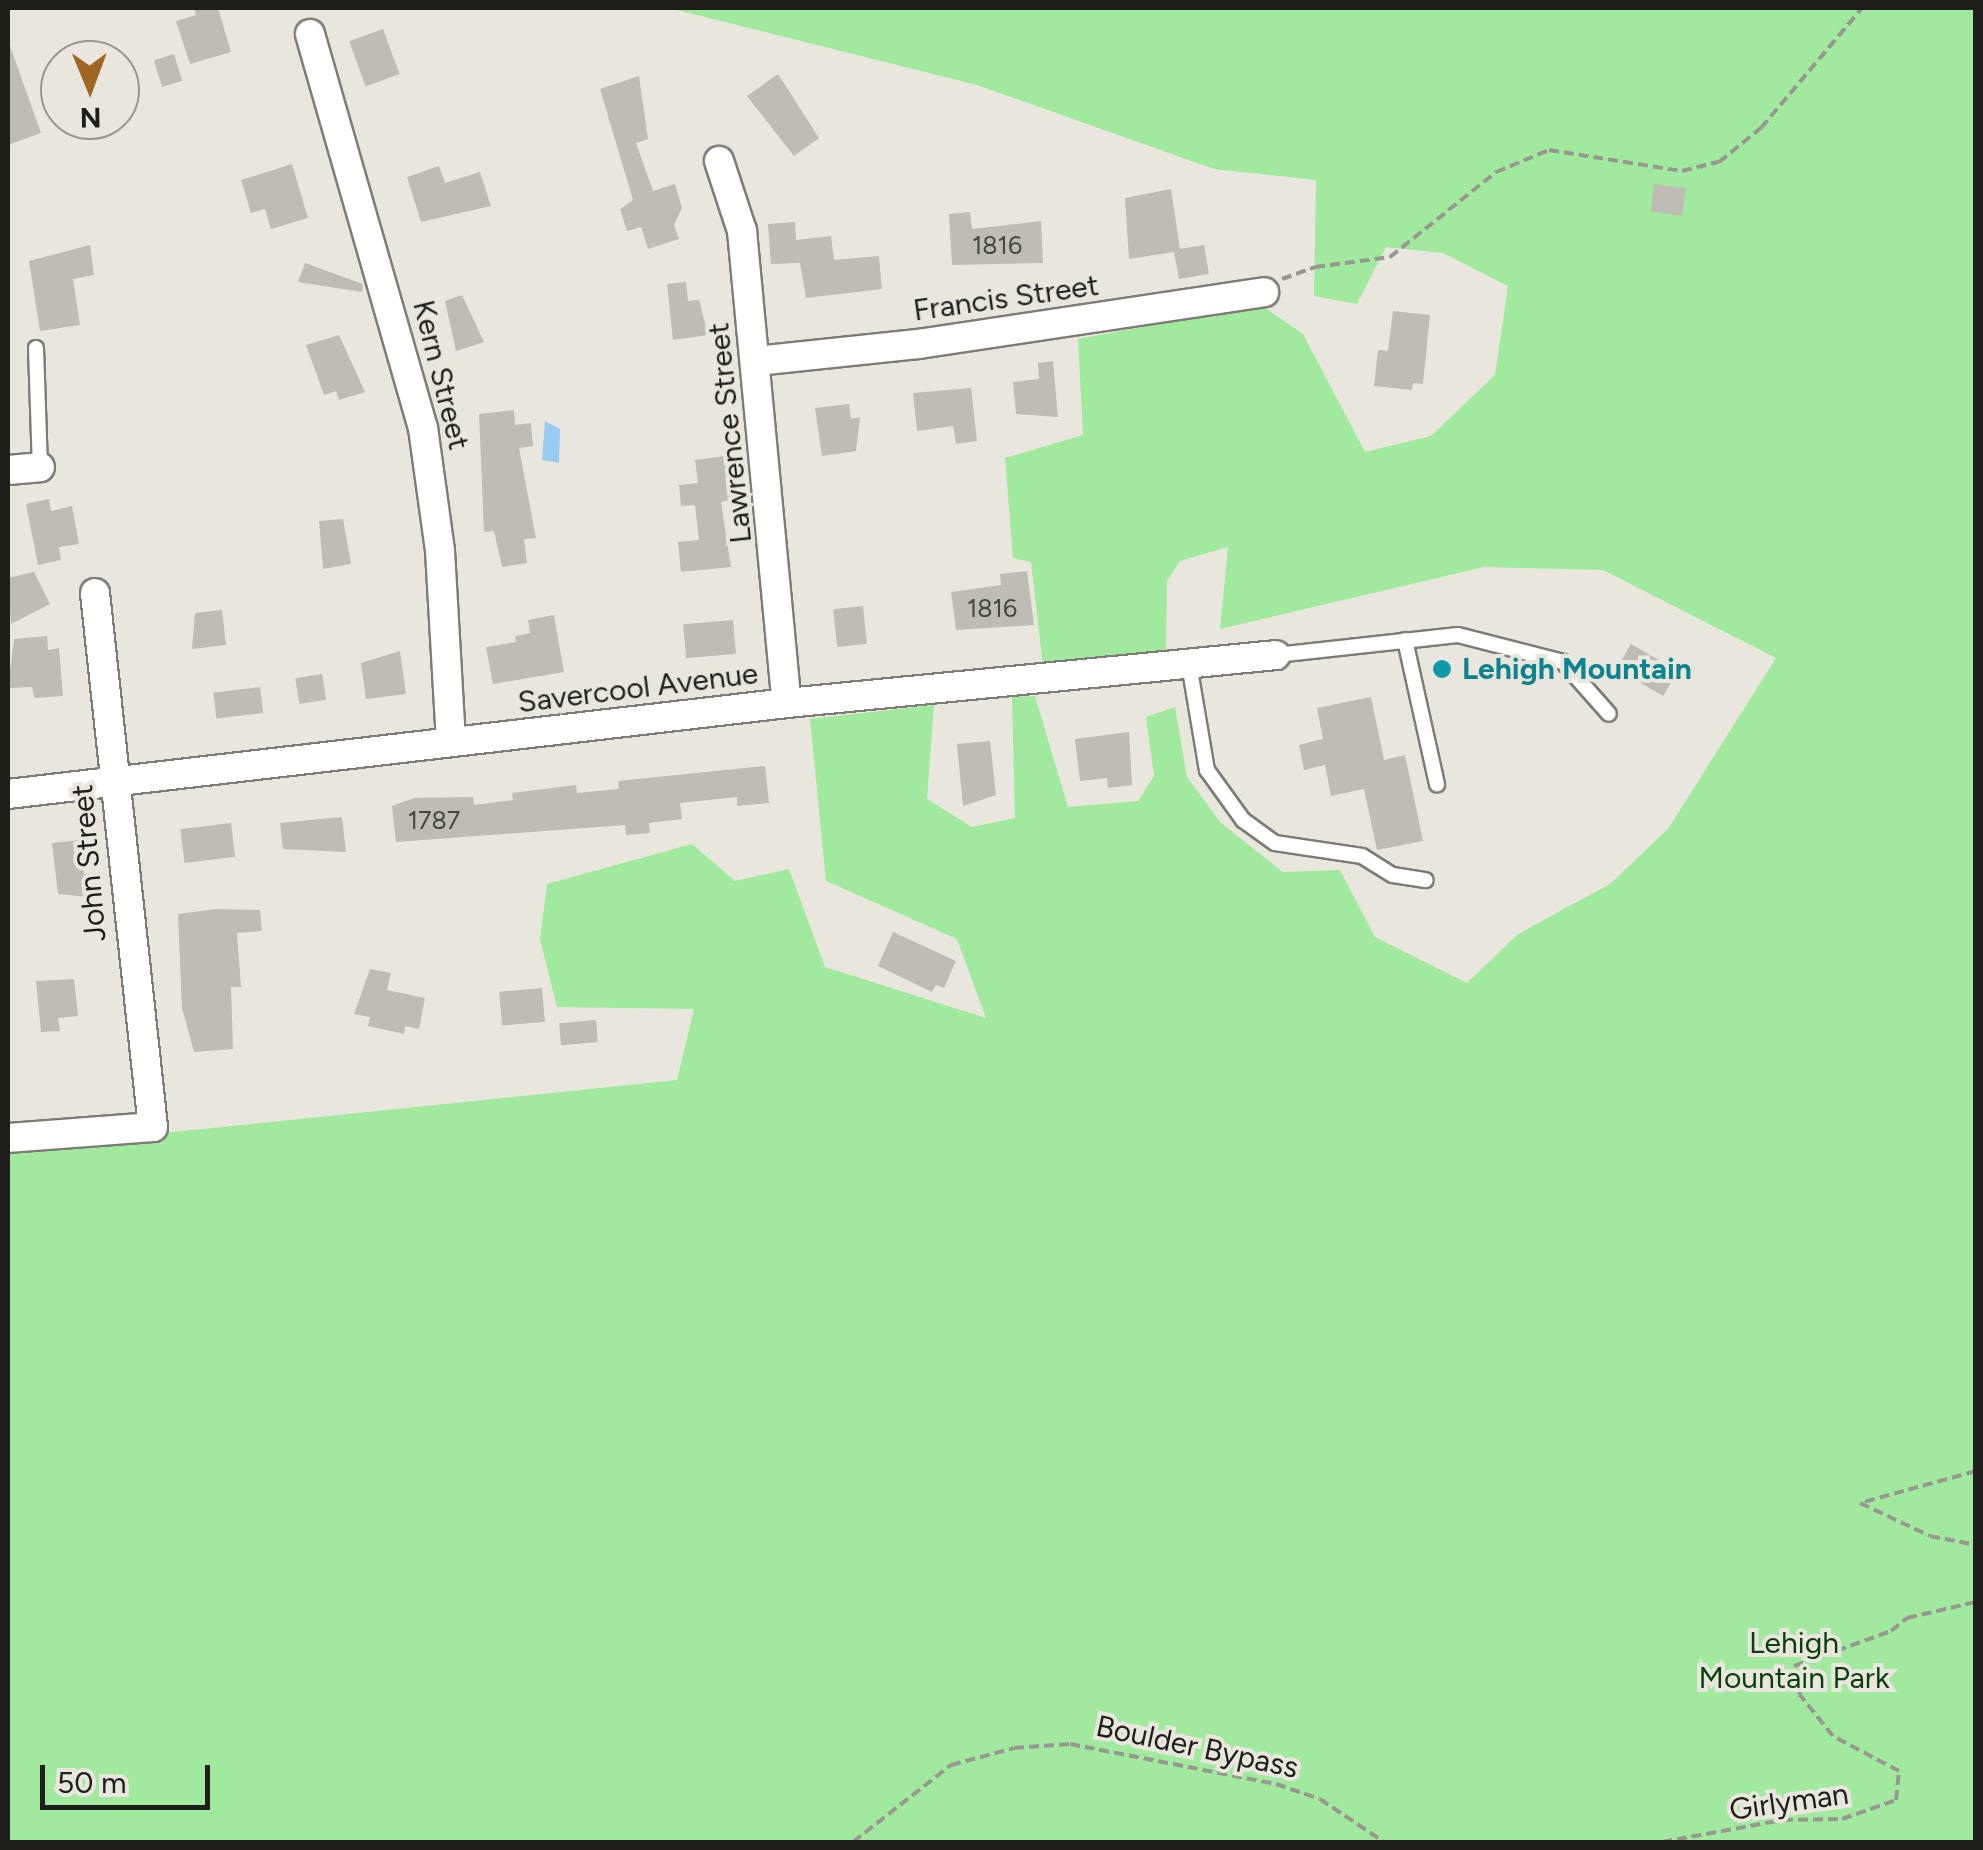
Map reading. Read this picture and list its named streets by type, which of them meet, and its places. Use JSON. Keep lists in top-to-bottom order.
{
  "streets": {
    "street": [
      "Francis Street",
      "Kern Street",
      "Lawrence Street",
      "Savercool Avenue",
      "John Street"
    ],
    "path": ["Boulder Bypass", "Girlyman"]
  },
  "crossings": [
    ["Francis Street", "Lawrence Street"],
    ["Kern Street", "Savercool Avenue"],
    ["Lawrence Street", "Savercool Avenue"],
    ["Savercool Avenue", "John Street"]
  ],
  "parks": ["Lehigh Mountain Park"],
  "places": ["Lehigh Mountain"],
  "house_numbers": ["1816", "1816", "1787"],
  "scale_bar": "50 m",
  "north": "bottom"
}
